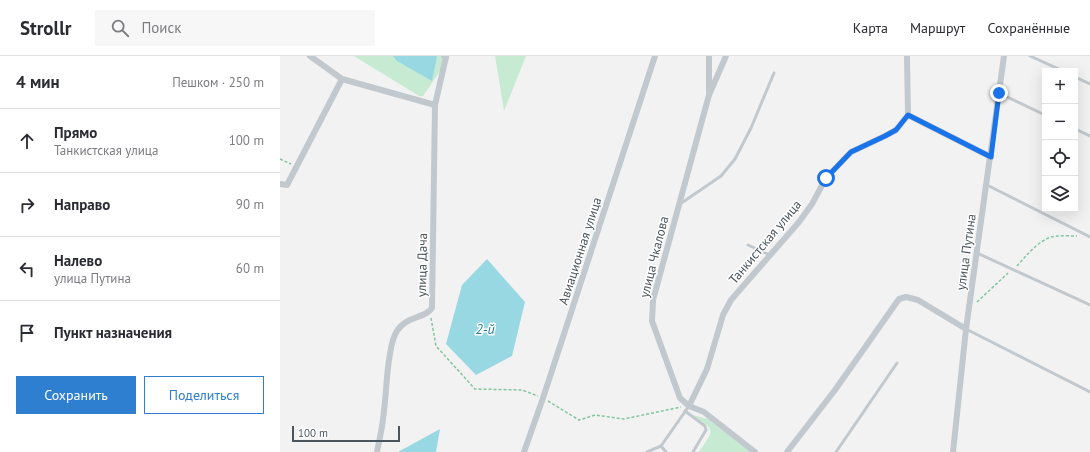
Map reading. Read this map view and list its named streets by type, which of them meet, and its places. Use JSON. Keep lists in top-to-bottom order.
{
  "streets": {
    "street": [
      "Танкистская улица",
      "Авиационная улица",
      "улица Путина",
      "улица Чкалова",
      "улица Дача"
    ]
  },
  "crossings": [
    ["Танкистская улица", "улица Чкалова"]
  ],
  "water": ["2-й"],
  "scale_bar": "100 m",
  "page": {
    "header": "Strollr",
    "search": "Поиск",
    "nav": ["Карта", "Маршрут", "Сохранённые"],
    "heading": ["4 мин", "Пешком · 250 m"],
    "map_buttons": ["+", "−"],
    "list": [
      ["Прямо", "Танкистская улица", "100 m"],
      ["Направо", "90 m"],
      ["Налево", "улица Путина", "60 m"],
      "Пункт назначения"
    ],
    "buttons": ["Сохранить", "Поделиться"],
    "scale": "100 m"
  }
}
